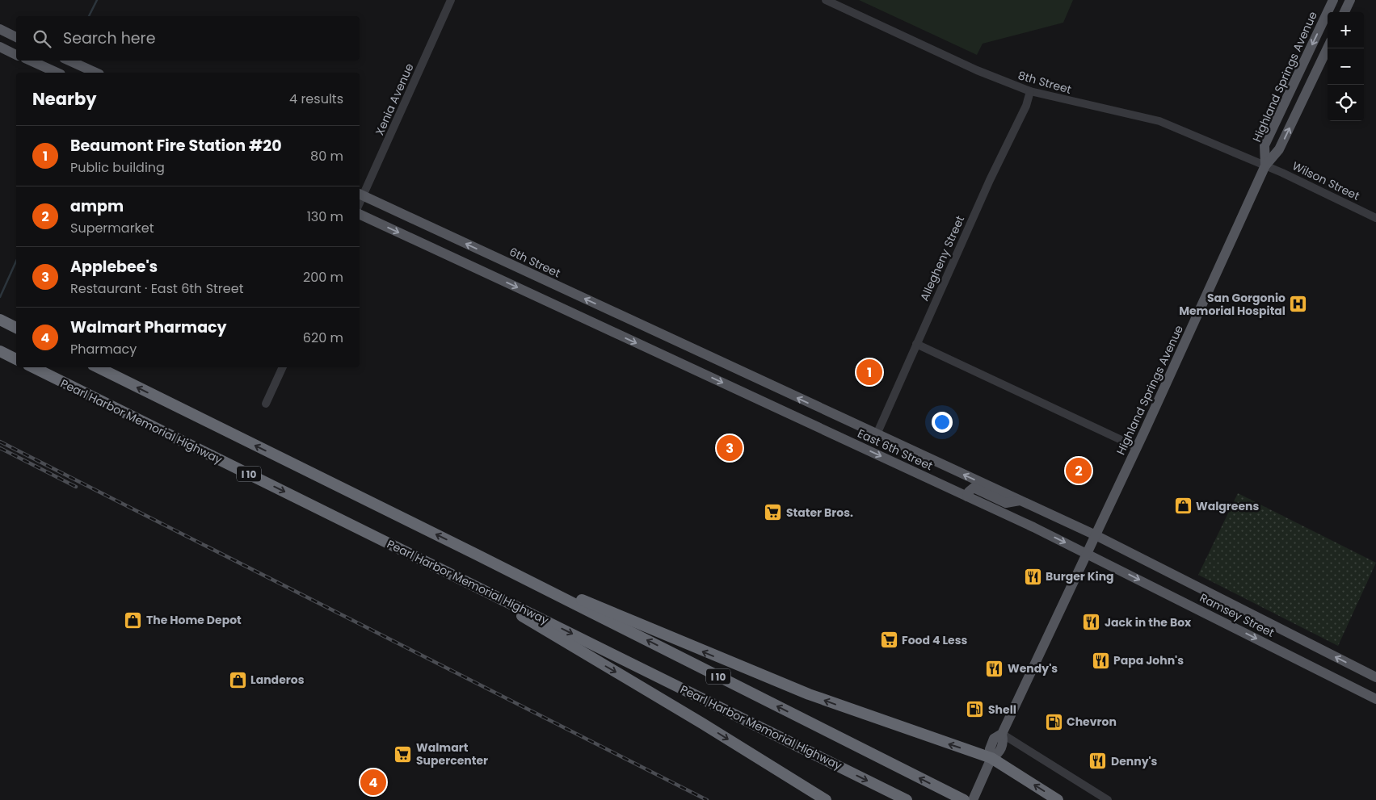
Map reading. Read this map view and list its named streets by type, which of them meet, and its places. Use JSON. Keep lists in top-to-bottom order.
{
  "streets": {
    "highway": ["Pearl Harbor Memorial Highway", "I 10"],
    "main road": [
      "Highland Springs Avenue",
      "6th Street",
      "East 6th Street",
      "Ramsey Street"
    ],
    "street": [
      "8th Street",
      "Xenia Avenue",
      "Wilson Street",
      "Allegheny Street"
    ]
  },
  "crossings": [
    ["Highland Springs Avenue", "8th Street"],
    ["Highland Springs Avenue", "Wilson Street"],
    ["Highland Springs Avenue", "East 6th Street"],
    ["Highland Springs Avenue", "Ramsey Street"],
    ["8th Street", "Wilson Street"],
    ["8th Street", "Allegheny Street"],
    ["Xenia Avenue", "6th Street"],
    ["Allegheny Street", "East 6th Street"],
    ["6th Street", "East 6th Street"],
    ["East 6th Street", "Ramsey Street"]
  ],
  "one_way": ["6th Street"],
  "places": {
    "hospital": ["San Gorgonio Memorial Hospital"],
    "shop": ["Walgreens", "The Home Depot", "Landeros"],
    "supermarket": ["Stater Bros.", "Food 4 Less", "Walmart Supercenter"],
    "restaurant": [
      "Burger King",
      "Jack in the Box",
      "Papa John's",
      "Wendy's",
      "Denny's"
    ],
    "fuel station": ["Shell", "Chevron"]
  },
  "page": {
    "map_buttons": ["+", "−"],
    "search": "Search here",
    "heading": ["Nearby", "4 results"],
    "list": [
      {
        "mark": "1",
        "name": "Beaumont Fire Station #20",
        "note": "Public building",
        "value": "80 m"
      },
      {
        "mark": "2",
        "name": "ampm",
        "note": "Supermarket",
        "value": "130 m"
      },
      {
        "mark": "3",
        "name": "Applebee's",
        "note": "Restaurant · East 6th Street",
        "value": "200 m"
      },
      {
        "mark": "4",
        "name": "Walmart Pharmacy",
        "note": "Pharmacy",
        "value": "620 m"
      }
    ],
    "pins": [
      "1",
      "3",
      "2",
      "4"
    ]
  }
}
